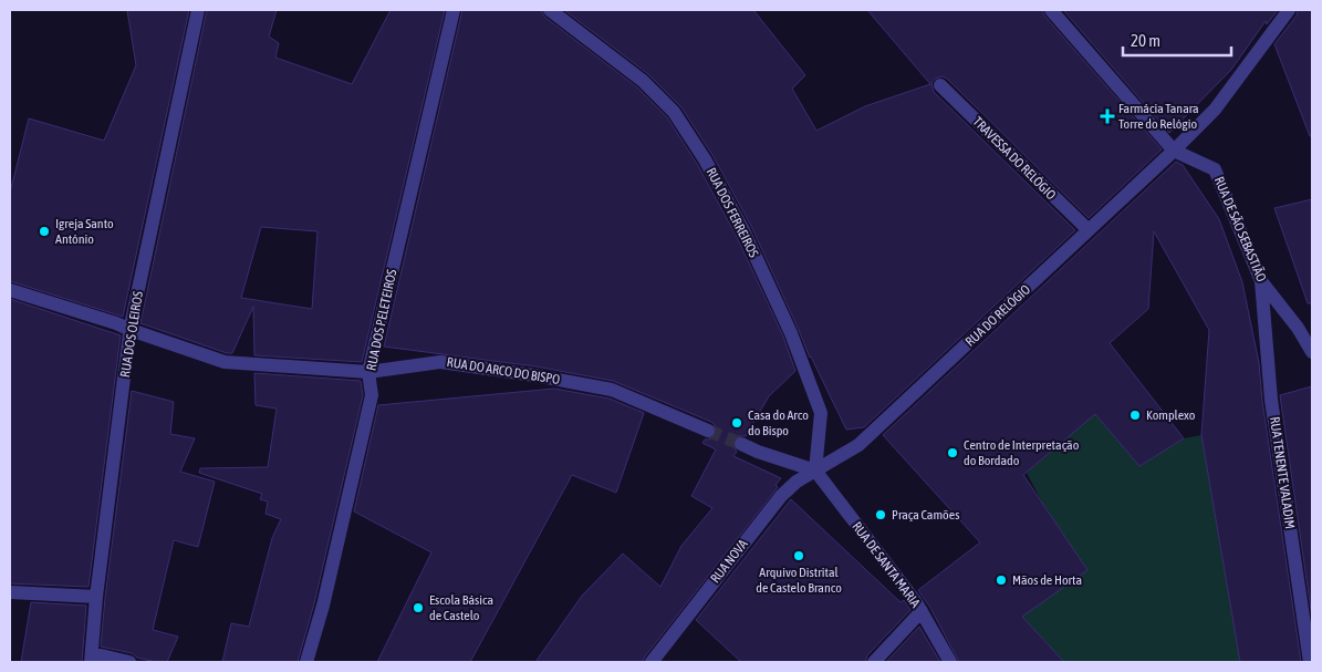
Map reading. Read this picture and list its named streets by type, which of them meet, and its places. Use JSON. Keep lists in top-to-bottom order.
{
  "streets": {
    "street": [
      "TRAVESSA DO RELÓGIO",
      "RUA DOS FERREIROS",
      "RUA DE SÃO SEBASTIÃO",
      "RUA DO RELÓGIO",
      "RUA DOS PELETEIROS",
      "RUA DOS OLEIROS",
      "RUA DO ARCO DO BISPO",
      "RUA TENENTE VALADIM",
      "RUA NOVA",
      "RUA DE SANTA MARIA"
    ]
  },
  "crossings": [
    ["TRAVESSA DO RELÓGIO", "RUA DO RELÓGIO"],
    ["RUA DOS FERREIROS", "RUA DO RELÓGIO"],
    ["RUA DOS FERREIROS", "RUA NOVA"],
    ["RUA DOS FERREIROS", "RUA DE SANTA MARIA"],
    ["RUA DE SÃO SEBASTIÃO", "RUA DO RELÓGIO"],
    ["RUA DE SÃO SEBASTIÃO", "RUA TENENTE VALADIM"],
    ["RUA DO RELÓGIO", "RUA NOVA"],
    ["RUA DO RELÓGIO", "RUA DE SANTA MARIA"],
    ["RUA DOS PELETEIROS", "RUA DO ARCO DO BISPO"],
    ["RUA DOS OLEIROS", "RUA DO ARCO DO BISPO"],
    ["RUA NOVA", "RUA DE SANTA MARIA"]
  ],
  "places": {
    "health": ["Farmácia Tanara Torre do Relógio"],
    "other": [
      "Igreja Santo António",
      "Komplexo",
      "Casa do Arco do Bispo",
      "Centro de Interpretação do Bordado",
      "Praça Camões",
      "Arquivo Distrital de Castelo Branco",
      "Mãos de Horta",
      "Escola Básica de Castelo"
    ]
  },
  "scale_bar": "20 m"
}
